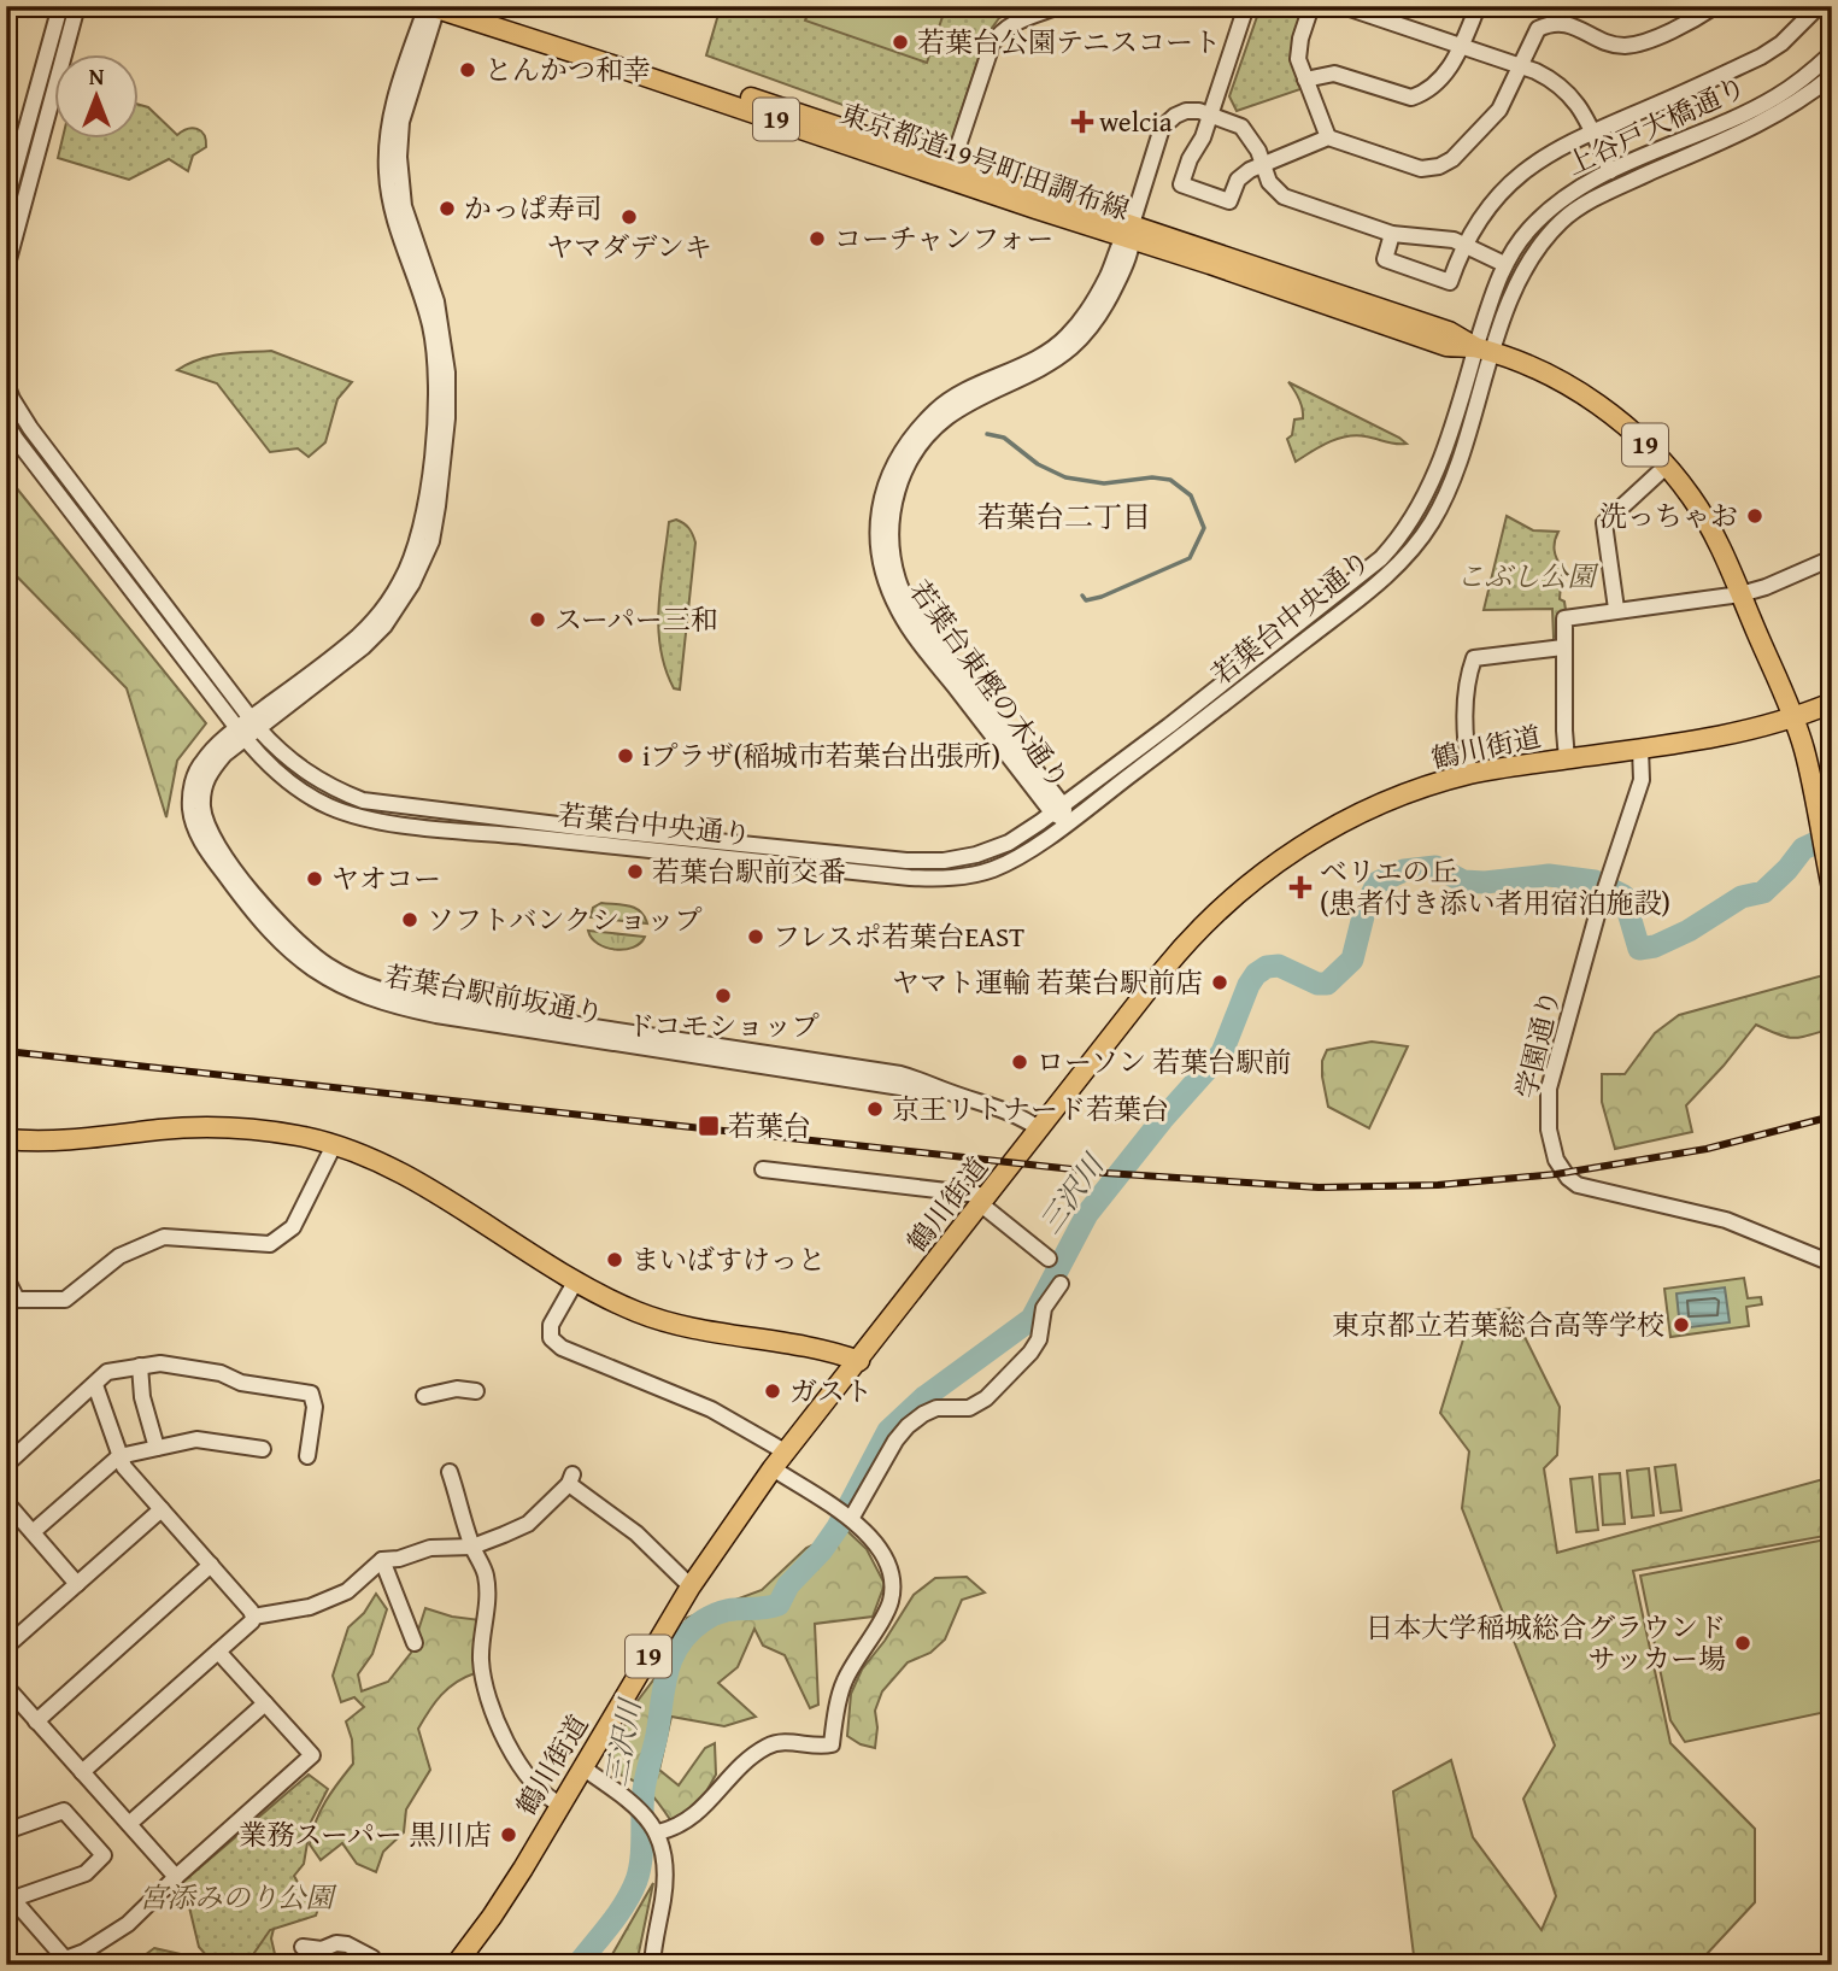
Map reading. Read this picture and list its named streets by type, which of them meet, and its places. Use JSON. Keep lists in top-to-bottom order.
{
  "streets": {
    "main road": ["19", "東京都道19号町田調布線", "鶴川街道"],
    "street": [
      "上谷戸大橋通り",
      "若葉台中央通り",
      "若葉台東樫の木通り",
      "若葉台駅前坂通り",
      "学園通り"
    ]
  },
  "crossings": [
    ["上谷戸大橋通り", "東京都道19号町田調布線"],
    ["上谷戸大橋通り", "若葉台中央通り"],
    ["東京都道19号町田調布線", "若葉台中央通り"],
    ["東京都道19号町田調布線", "若葉台東樫の木通り"],
    ["東京都道19号町田調布線", "鶴川街道"],
    ["若葉台中央通り", "若葉台東樫の木通り"],
    ["若葉台中央通り", "若葉台駅前坂通り"],
    ["鶴川街道", "学園通り"]
  ],
  "districts": ["若葉台二丁目"],
  "water": ["三沢川"],
  "parks": ["こぶし公園", "宮添みのり公園"],
  "places": {
    "other": [
      "若葉台公園テニスコート",
      "とんかつ和幸",
      "かっぱ寿司",
      "ヤマダデンキ",
      "コーチャンフォー",
      "洗っちゃお",
      "スーパー三和",
      "iプラザ(稲城市若葉台出張所)",
      "若葉台駅前交番",
      "ヤオコー",
      "ソフトバンクショップ",
      "フレスポ若葉台EAST",
      "ヤマト運輸 若葉台駅前店",
      "ドコモショップ",
      "ローソン 若葉台駅前",
      "京王リトナード若葉台",
      "まいばすけっと",
      "東京都立若葉総合高等学校",
      "ガスト",
      "日本大学稲城総合グラウンド サッカー場",
      "業務スーパー 黒川店"
    ],
    "health": ["welcia", "ベリエの丘 (患者付き添い者用宿泊施設)"],
    "transit": ["若葉台"]
  },
  "north": "top"
}
